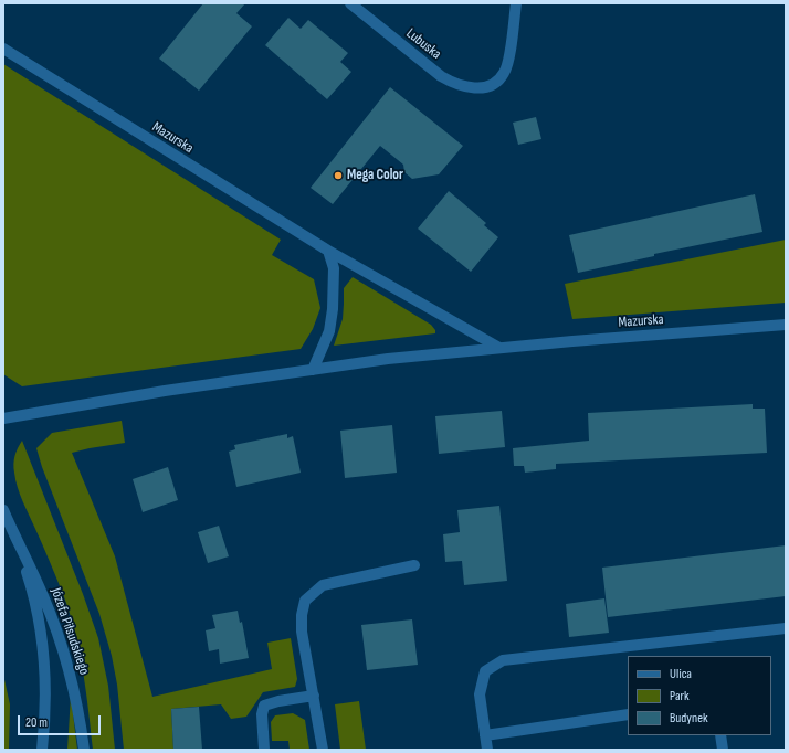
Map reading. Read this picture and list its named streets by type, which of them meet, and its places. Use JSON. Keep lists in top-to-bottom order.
{
  "streets": {
    "street": ["Lubuska", "Mazurska", "Józefa Piłsudskiego"]
  },
  "places": ["Mega Color"],
  "legend": ["Ulica", "Park", "Budynek"],
  "scale_bar": "20 m"
}
